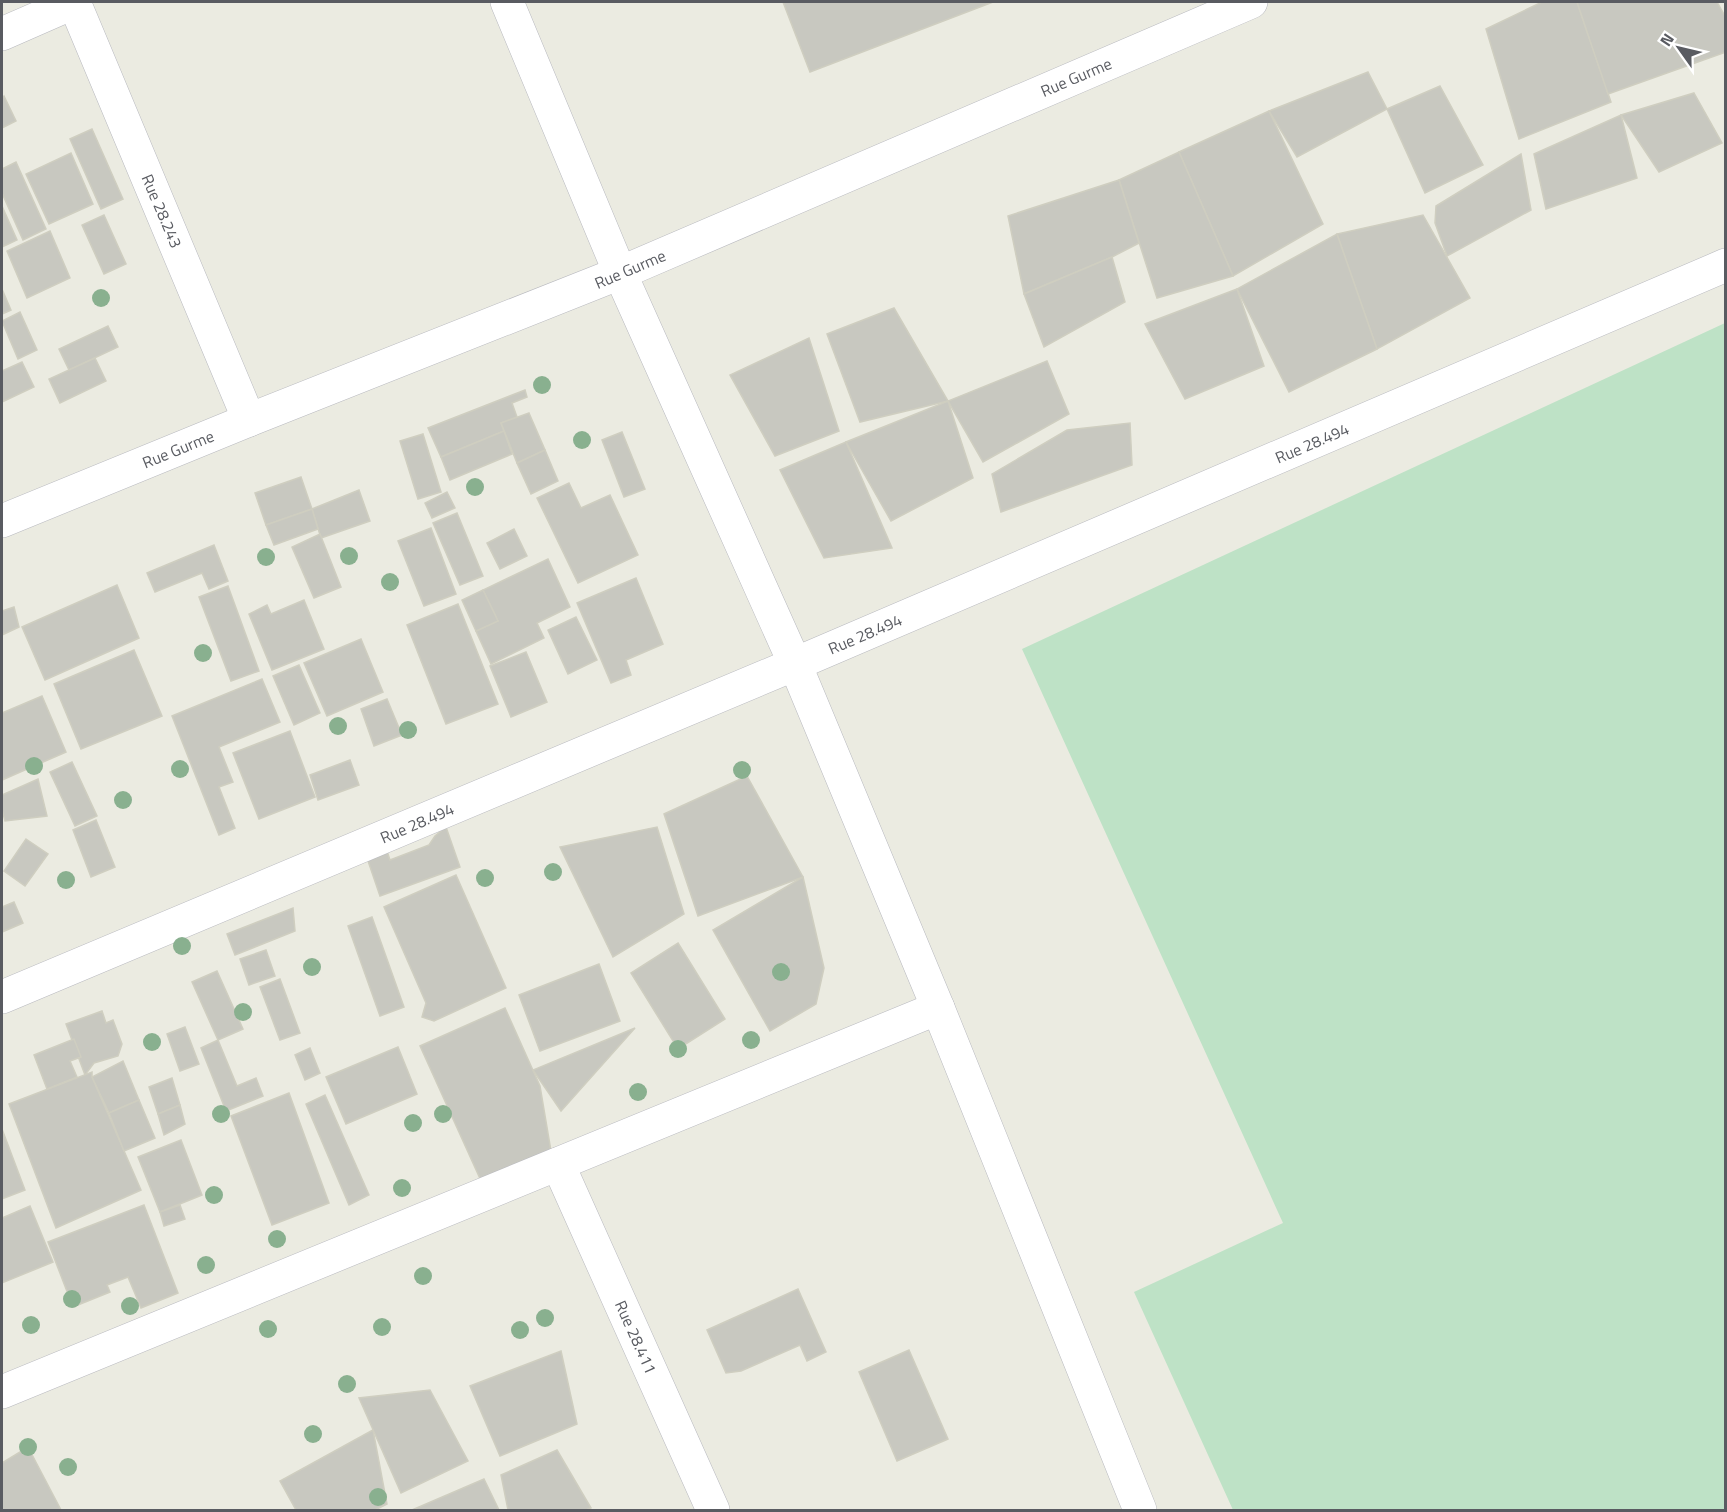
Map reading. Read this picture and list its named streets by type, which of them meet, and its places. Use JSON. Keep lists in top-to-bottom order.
{
  "streets": {
    "street": [
      "Rue Gurme",
      "Rue 28.243",
      "Rue 28.494",
      "Rue 28.411"
    ]
  },
  "crossings": [
    ["Rue Gurme", "Rue 28.243"]
  ],
  "north": "top left"
}
